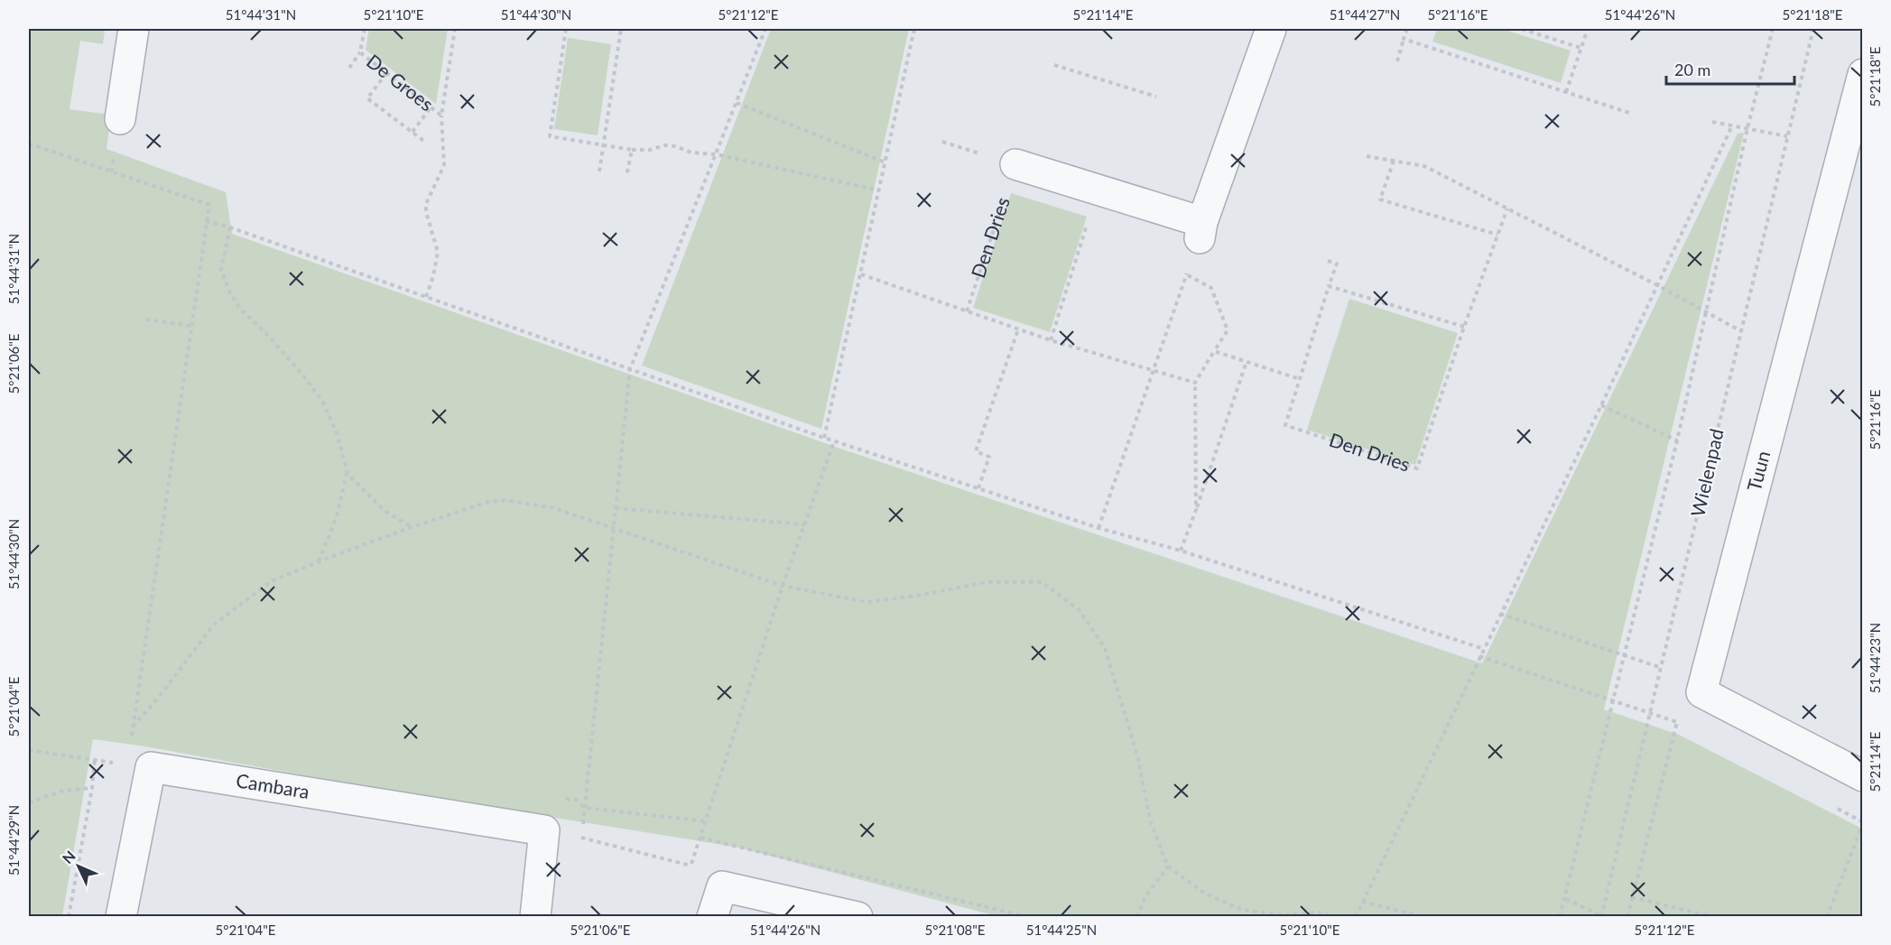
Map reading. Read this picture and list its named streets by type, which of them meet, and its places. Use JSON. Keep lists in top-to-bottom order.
{
  "streets": {
    "street": ["Tuun", "Cambara"],
    "path": ["De Groes", "Den Dries", "Wielenpad"]
  },
  "scale_bar": "20 m",
  "north": "top left",
  "coordinates": [
    "51°44'31\"N",
    "5°21'10\"E",
    "51°44'30\"N",
    "5°21'12\"E",
    "5°21'14\"E",
    "51°44'27\"N",
    "5°21'16\"E",
    "51°44'26\"N",
    "5°21'18\"E",
    "5°21'06\"E",
    "51°44'23\"N",
    "5°21'04\"E",
    "51°44'29\"N",
    "5°21'08\"E",
    "51°44'25\"N"
  ]
}
